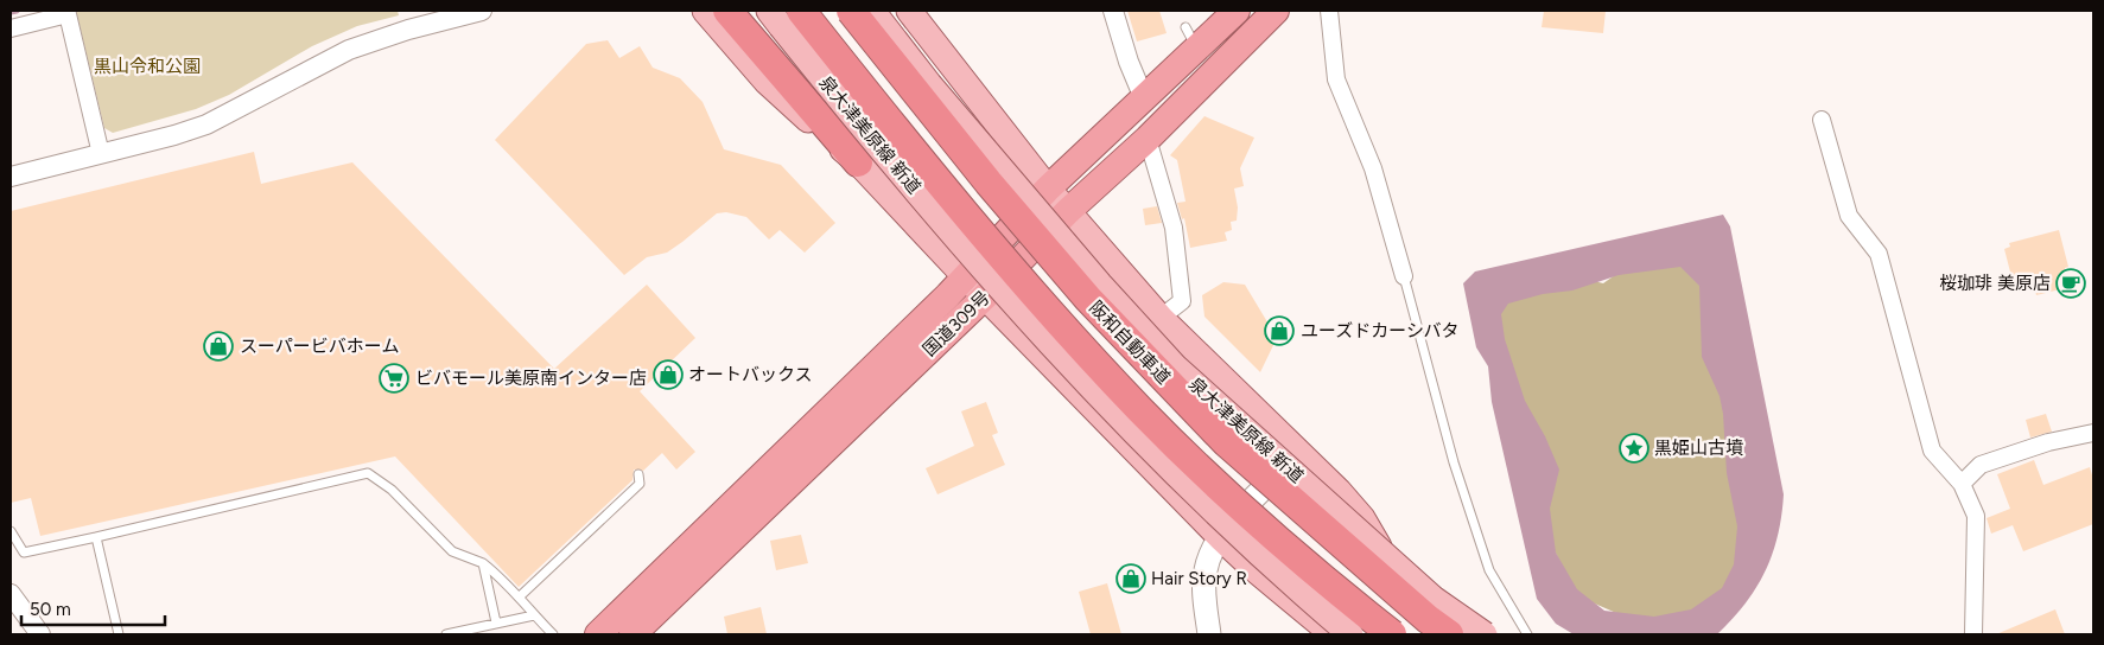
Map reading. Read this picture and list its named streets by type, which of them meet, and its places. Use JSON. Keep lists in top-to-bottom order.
{
  "streets": {
    "highway": ["国道309号", "阪和自動車道"],
    "main road": ["泉大津美原線 新道"]
  },
  "parks": ["黒山令和公園"],
  "places": {
    "cafe": ["桜珈琲 美原店"],
    "shop": [
      "ユーズドカーシバタ",
      "スーパービバホーム",
      "オートバックス",
      "Hair Story R"
    ],
    "supermarket": ["ビバモール美原南インター店"],
    "place": ["黒姫山古墳"]
  },
  "scale_bar": "50 m"
}
